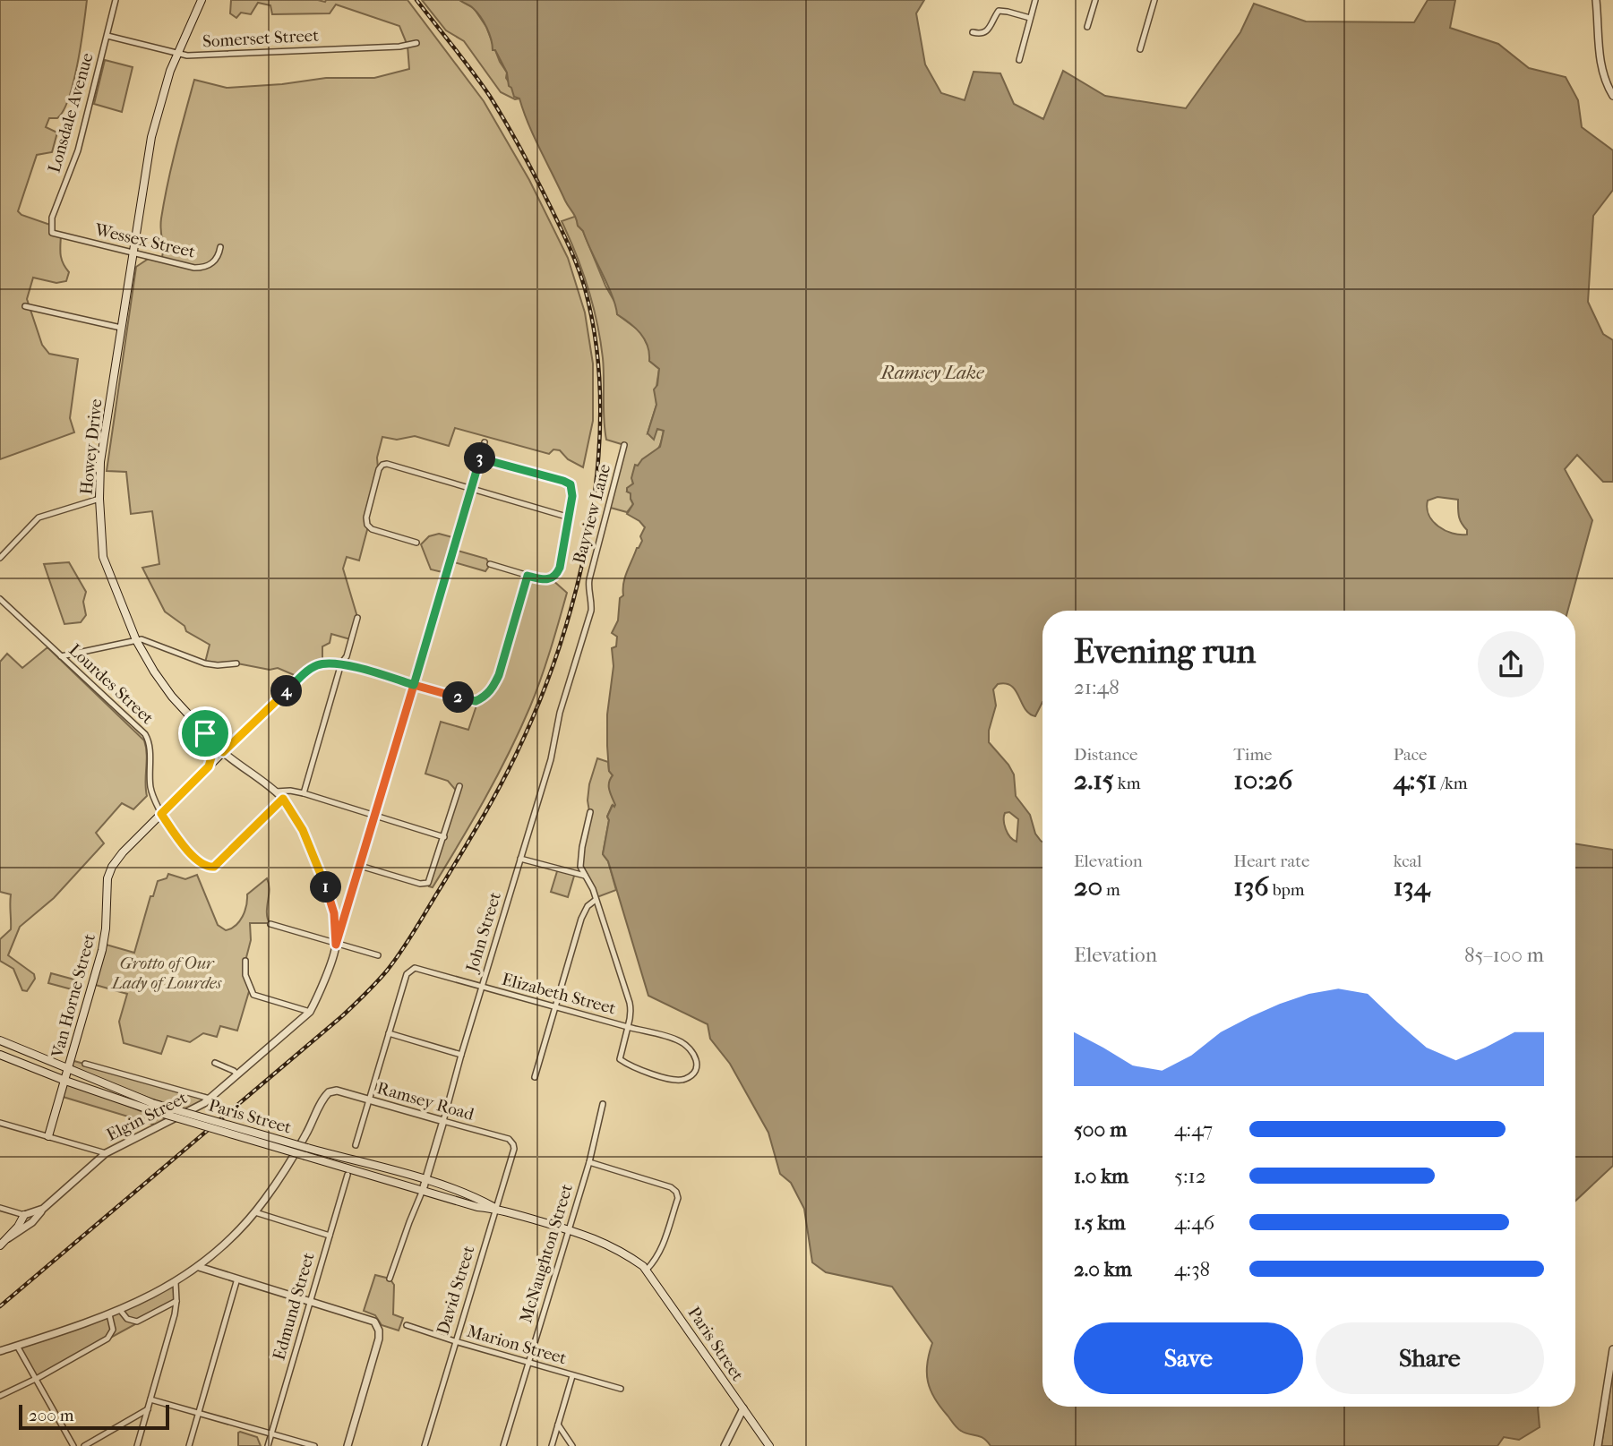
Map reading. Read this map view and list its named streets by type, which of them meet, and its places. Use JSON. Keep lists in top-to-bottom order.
{
  "streets": {
    "main road": ["Howey Drive", "Van Horne Street", "Paris Street"],
    "street": [
      "Somerset Street",
      "Lonsdale Avenue",
      "Wessex Street",
      "Bayview Lane",
      "Lourdes Street",
      "John Street",
      "Elizabeth Street",
      "Ramsey Road",
      "Elgin Street",
      "McNaughton Street",
      "David Street",
      "Edmund Street",
      "Marion Street"
    ]
  },
  "crossings": [
    ["Somerset Street", "Lonsdale Avenue"],
    ["Somerset Street", "Howey Drive"],
    ["Lonsdale Avenue", "Wessex Street"],
    ["Wessex Street", "Howey Drive"],
    ["Howey Drive", "Lourdes Street"],
    ["Howey Drive", "Van Horne Street"],
    ["Bayview Lane", "John Street"],
    ["Lourdes Street", "Van Horne Street"],
    ["John Street", "Elizabeth Street"],
    ["John Street", "Ramsey Road"],
    ["John Street", "Paris Street"],
    ["Van Horne Street", "Paris Street"],
    ["Ramsey Road", "David Street"],
    ["Paris Street", "McNaughton Street"],
    ["Paris Street", "David Street"],
    ["McNaughton Street", "Marion Street"],
    ["David Street", "Marion Street"]
  ],
  "water": ["Ramsey Lake"],
  "parks": ["Grotto of Our Lady of Lourdes"],
  "scale_bar": "200 m",
  "page": {
    "pins": [
      "3",
      "4",
      "2",
      "1"
    ],
    "heading": ["Evening run", "21:48"],
    "stats": [
      ["Distance", "2.15 km"],
      ["Time", "10:26"],
      ["Pace", "4:51 /km"],
      ["Elevation", "20 m"],
      ["Heart rate", "136 bpm"],
      ["kcal", "134"]
    ],
    "chart": ["Elevation", "85–100 m"],
    "list": [
      {
        "name": "500 m",
        "note": "4:47"
      },
      {
        "name": "1.0 km",
        "note": "5:12"
      },
      {
        "name": "1.5 km",
        "note": "4:46"
      },
      {
        "name": "2.0 km",
        "note": "4:38"
      }
    ],
    "buttons": ["Save", "Share"],
    "scale": "200 m"
  }
}
